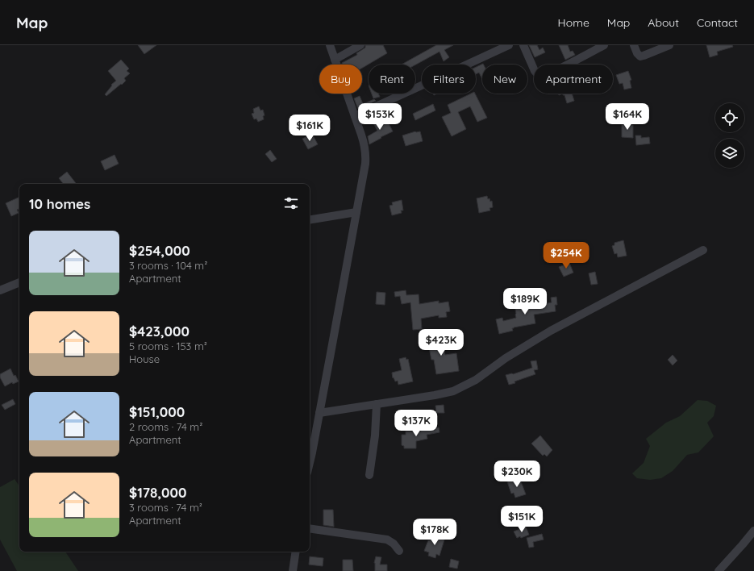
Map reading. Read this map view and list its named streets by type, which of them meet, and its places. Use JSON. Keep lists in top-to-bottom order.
{
  "page": {
    "header": "Map",
    "nav": [
      "Home",
      "Map",
      "About",
      "Contact"
    ],
    "chip": [
      "Buy",
      "Rent",
      "Filters",
      "New",
      "Apartment"
    ],
    "price": [
      "$153K",
      "$164K",
      "$161K",
      "$254K",
      "$189K",
      "$423K",
      "$137K",
      "$230K",
      "$151K",
      "$178K"
    ],
    "heading": "10 homes",
    "list": [
      {
        "name": "$254,000",
        "note": "3 rooms · 104 m² · Apartment"
      },
      {
        "name": "$423,000",
        "note": "5 rooms · 153 m² · House"
      },
      {
        "name": "$151,000",
        "note": "2 rooms · 74 m² · Apartment"
      },
      {
        "name": "$178,000",
        "note": "3 rooms · 74 m² · Apartment"
      }
    ]
  }
}
